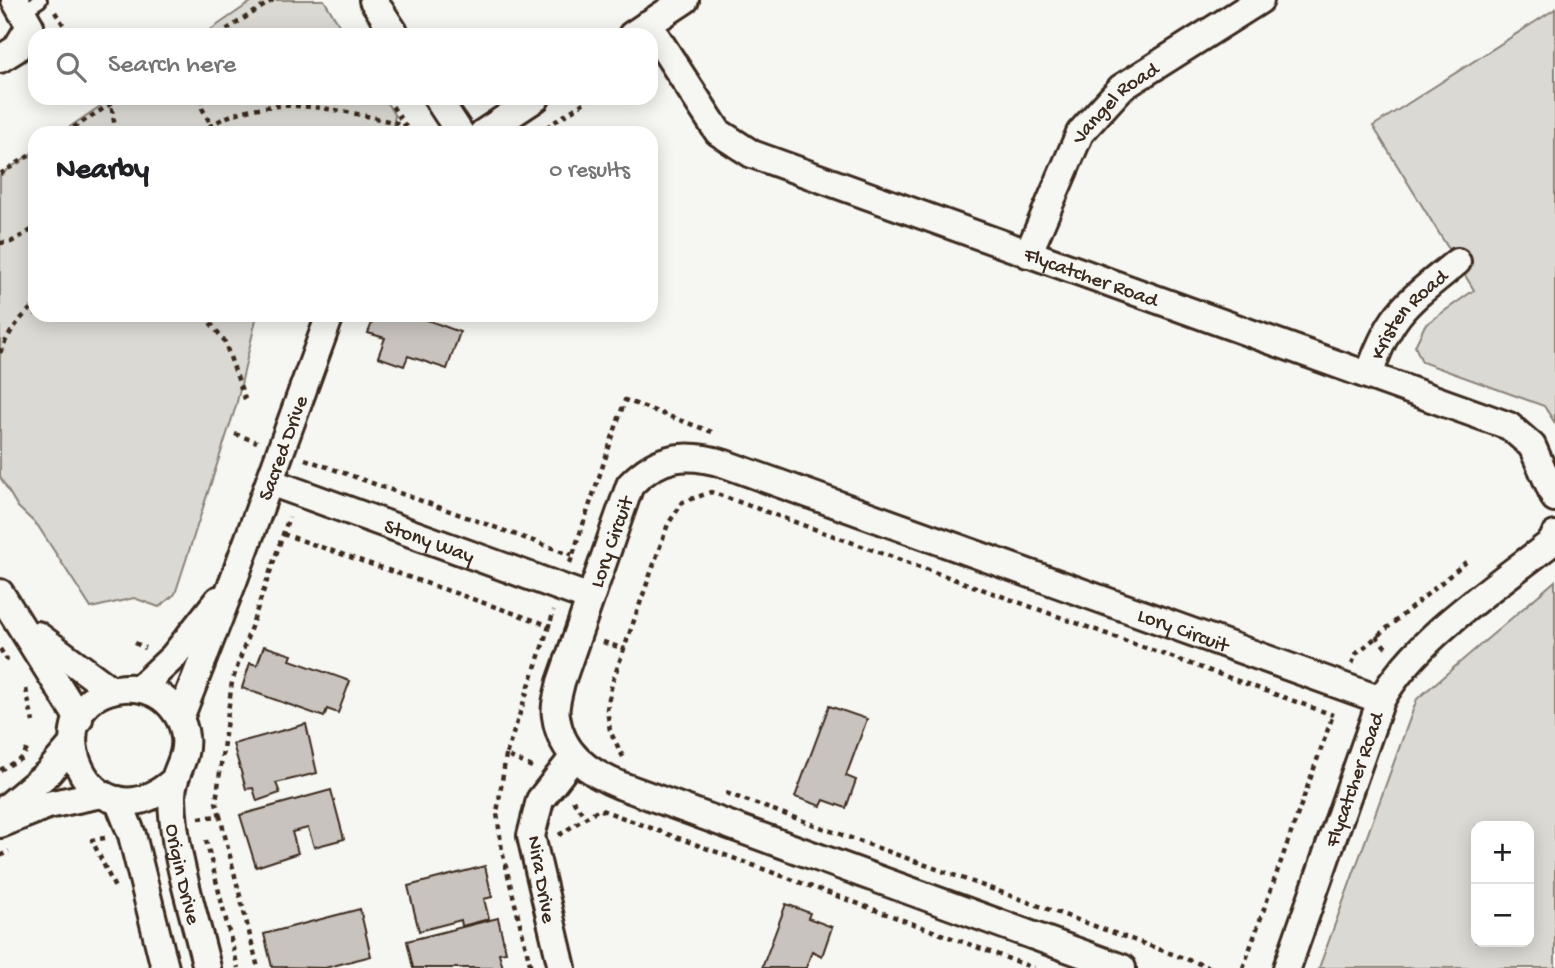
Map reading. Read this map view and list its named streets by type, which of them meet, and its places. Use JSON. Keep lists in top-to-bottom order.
{
  "streets": {
    "street": [
      "Vangel Road",
      "Flycatcher Road",
      "Kristen Road",
      "Sacred Drive",
      "Stony Way",
      "Lory Circuit",
      "Origin Drive",
      "Nira Drive"
    ]
  },
  "crossings": [
    ["Vangel Road", "Flycatcher Road"],
    ["Flycatcher Road", "Kristen Road"],
    ["Flycatcher Road", "Lory Circuit"],
    ["Sacred Drive", "Stony Way"],
    ["Sacred Drive", "Origin Drive"],
    ["Stony Way", "Lory Circuit"],
    ["Lory Circuit", "Nira Drive"]
  ],
  "page": {
    "search": "Search here",
    "heading": ["Nearby", "0 results"],
    "map_buttons": ["+", "−"]
  }
}
